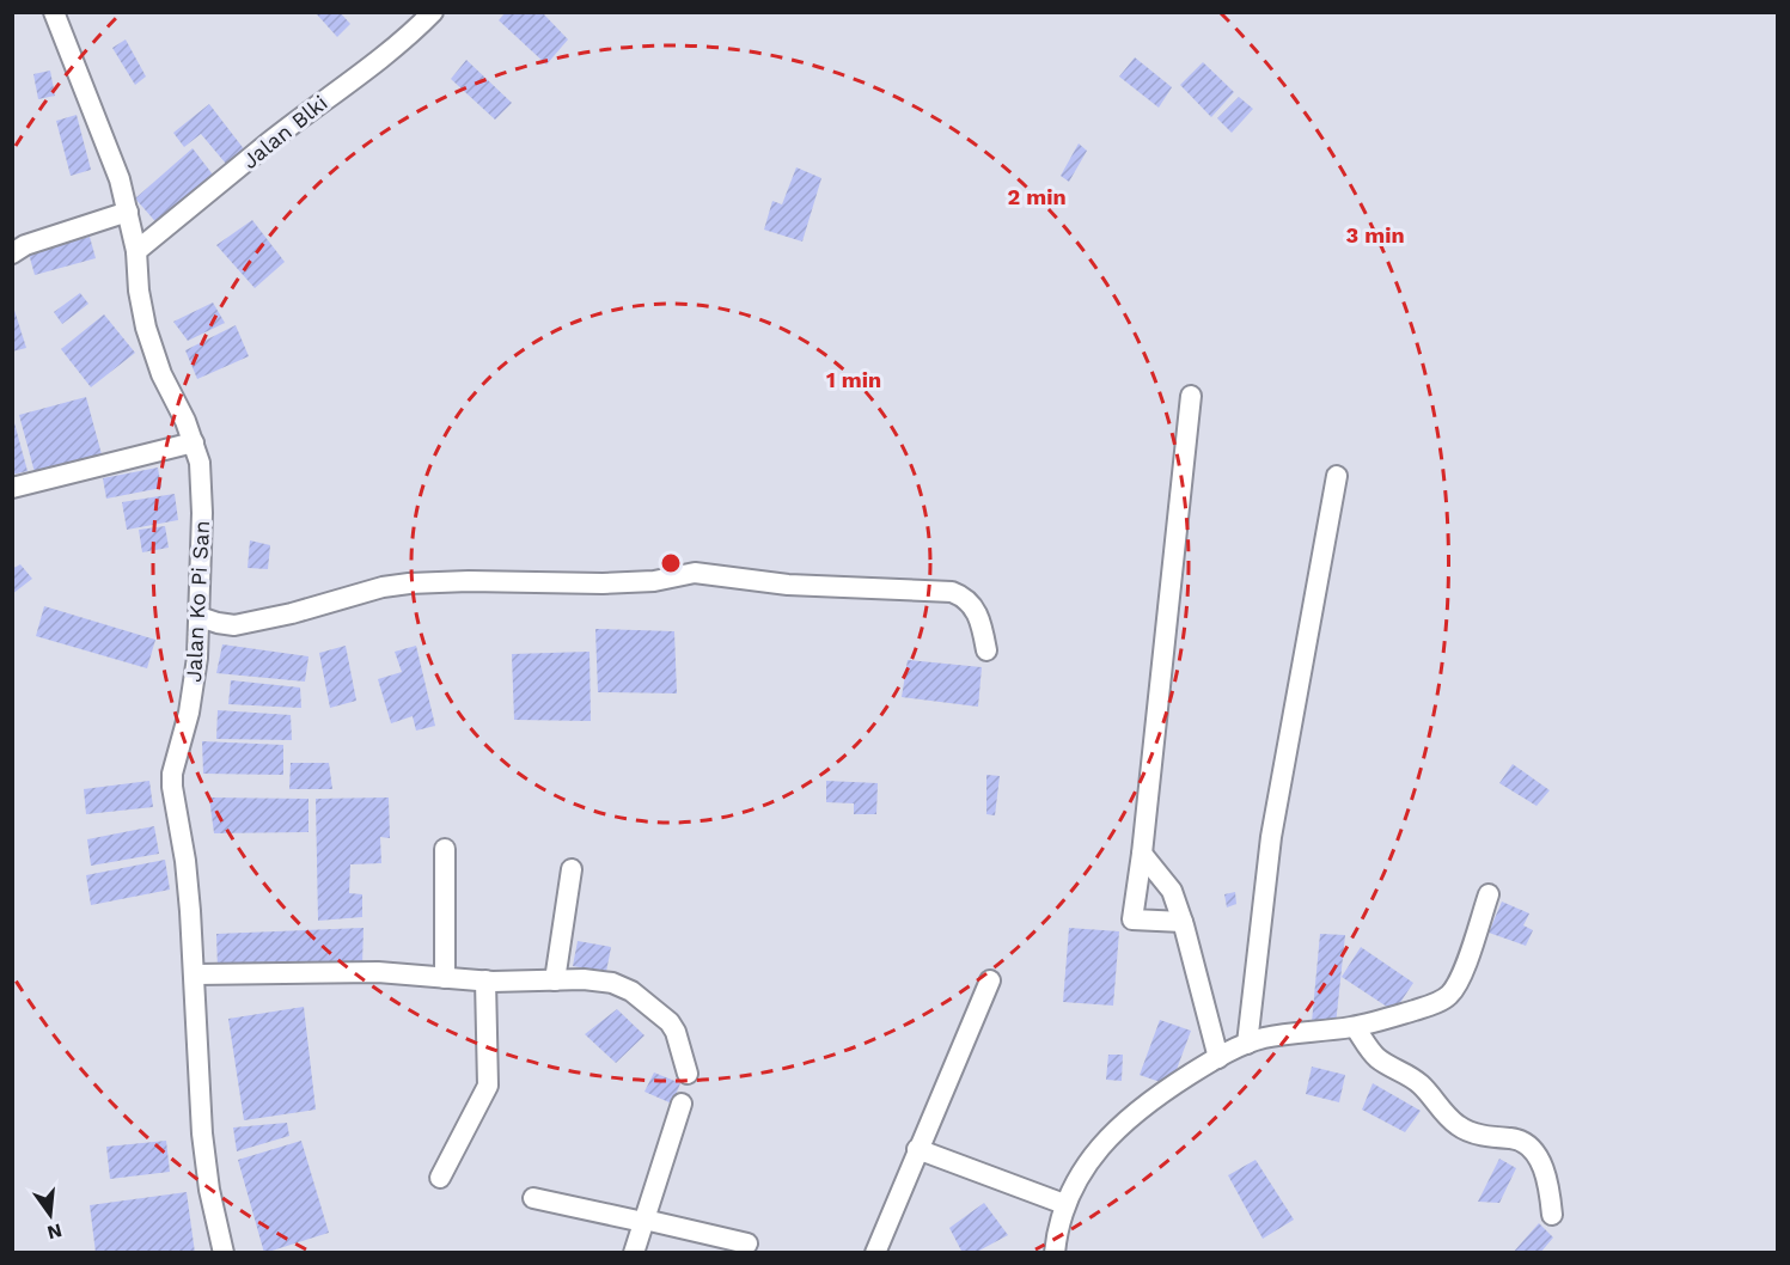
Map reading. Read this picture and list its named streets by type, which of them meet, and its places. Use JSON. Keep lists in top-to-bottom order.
{
  "streets": {
    "street": ["Jalan Blki", "Jalan Ko Pi San"]
  },
  "crossings": [
    ["Jalan Blki", "Jalan Ko Pi San"]
  ],
  "north": "bottom",
  "rings": ["2 min", "3 min", "1 min"]
}
